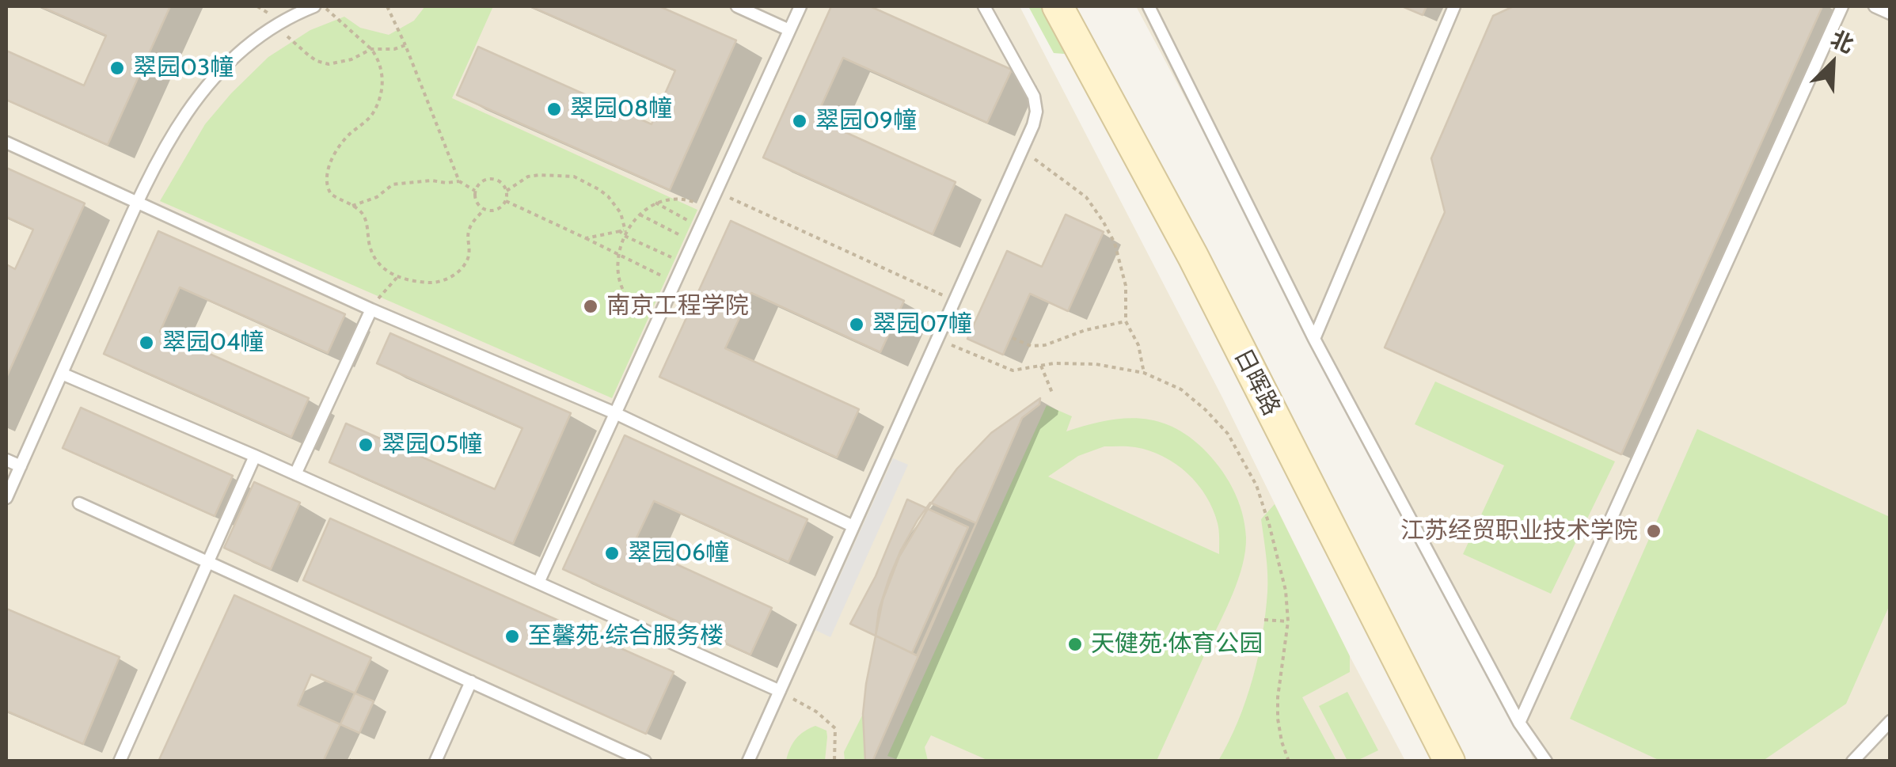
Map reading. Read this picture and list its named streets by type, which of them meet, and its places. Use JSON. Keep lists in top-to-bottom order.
{
  "streets": {
    "street": ["日晖路"]
  },
  "places": [
    "翠园03幢",
    "翠园08幢",
    "翠园09幢",
    "南京工程学院",
    "翠园07幢",
    "翠园04幢",
    "翠园05幢",
    "江苏经贸职业技术学院",
    "翠园06幢",
    "至馨苑·综合服务楼",
    "天健苑·体育公园"
  ],
  "north": "top right"
}
